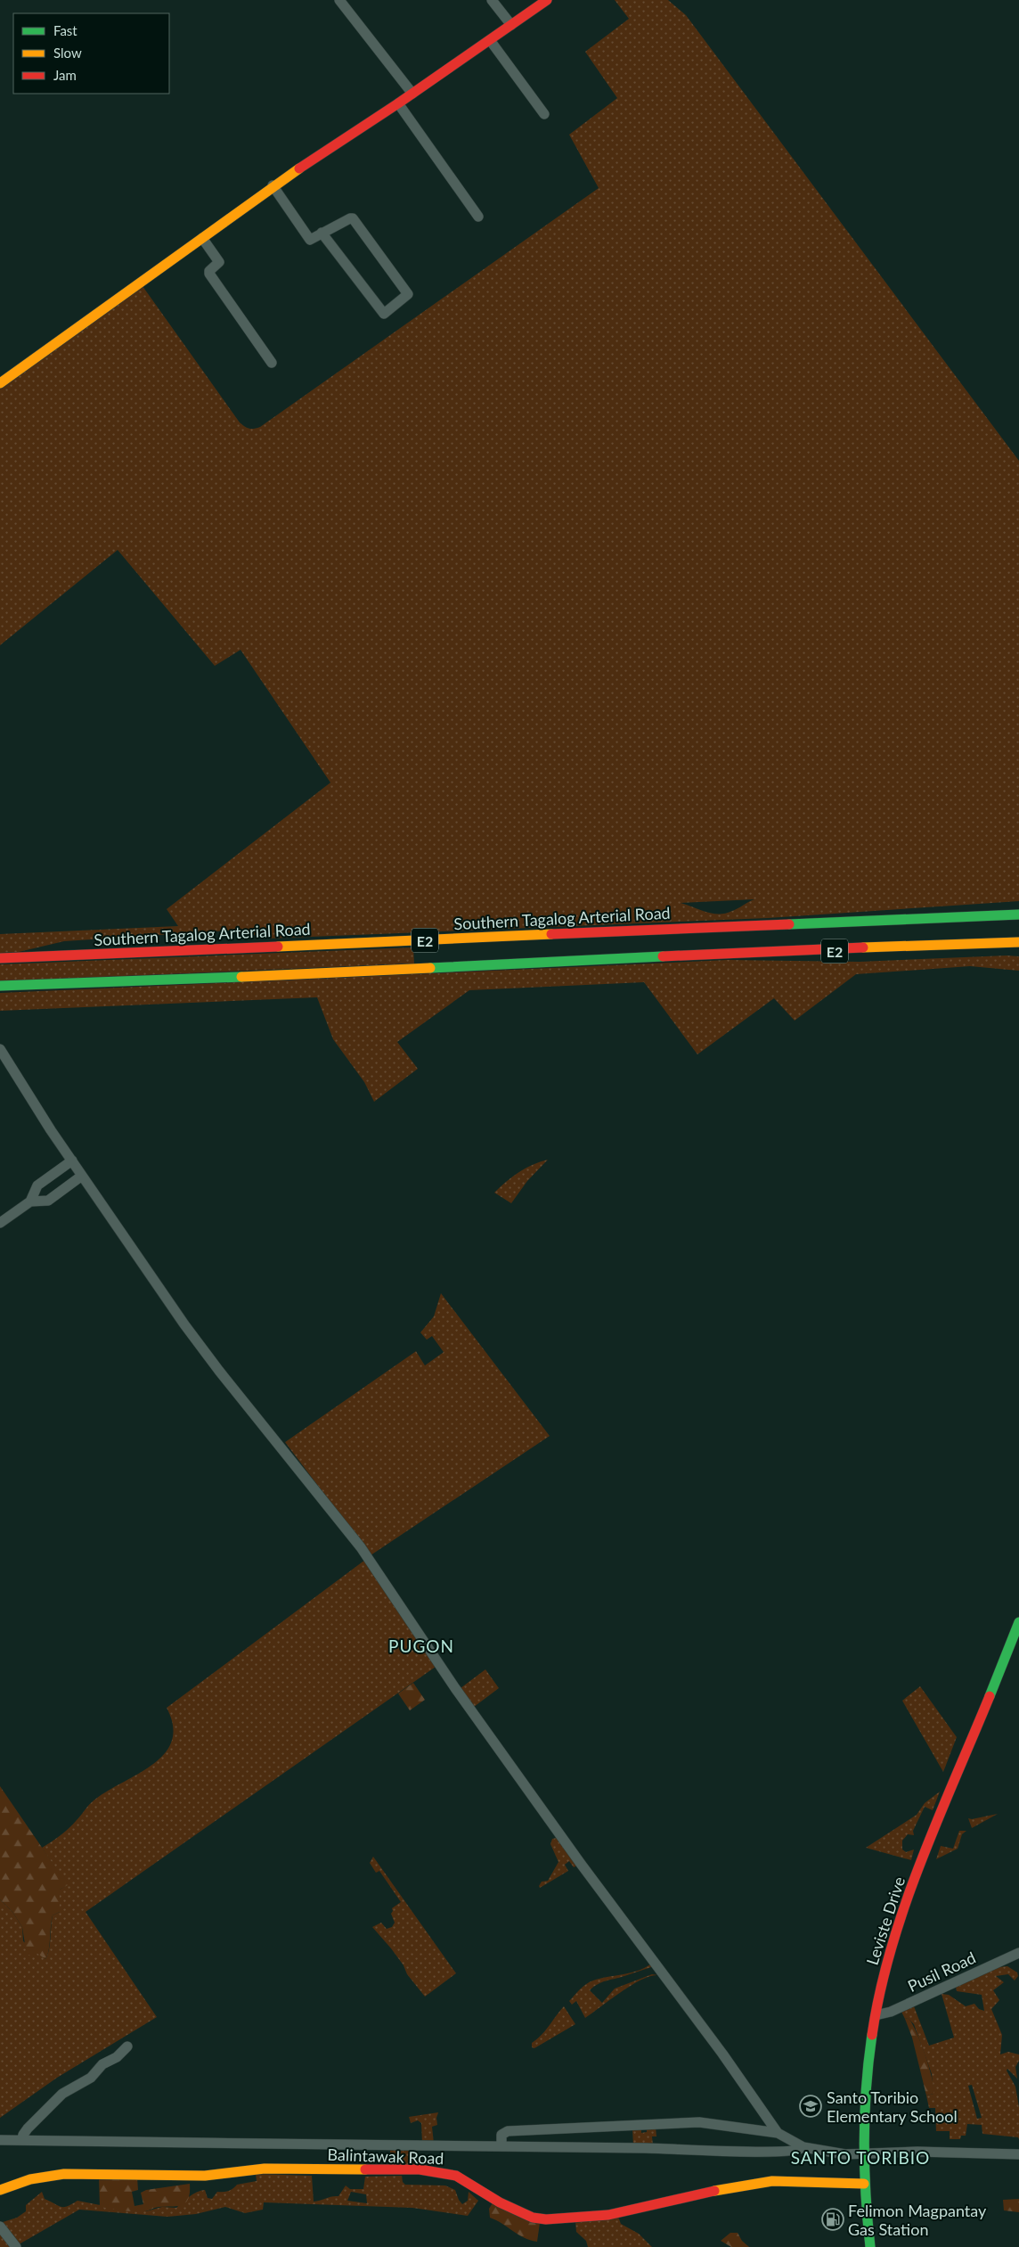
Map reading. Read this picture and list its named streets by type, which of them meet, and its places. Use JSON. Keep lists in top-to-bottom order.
{
  "streets": {
    "main road": [
      "Southern Tagalog Arterial Road",
      "E2",
      "Leviste Drive",
      "Balintawak Road"
    ],
    "street": ["Pusil Road"]
  },
  "crossings": [
    ["Leviste Drive", "Pusil Road"],
    ["Leviste Drive", "Balintawak Road"]
  ],
  "districts": ["PUGON", "SANTO TORIBIO"],
  "places": {
    "school or university": ["Santo Toribio Elementary School"],
    "fuel station": ["Felimon Magpantay Gas Station"]
  },
  "legend": ["Fast", "Slow", "Jam"]
}
